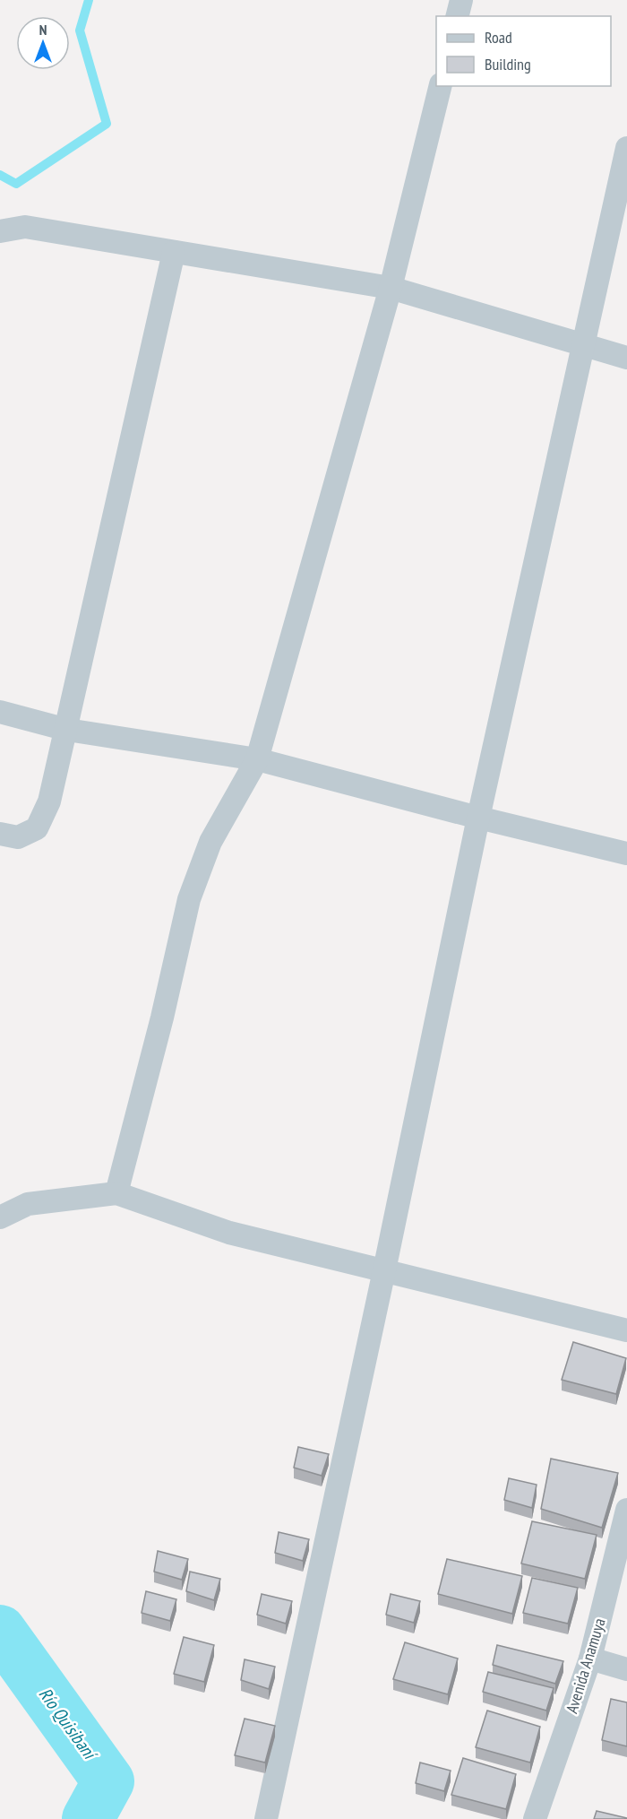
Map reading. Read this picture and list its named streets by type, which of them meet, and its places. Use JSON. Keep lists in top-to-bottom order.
{
  "streets": {
    "street": ["Avenida Anamuya"]
  },
  "water": ["Río Quisibaní"],
  "legend": ["Road", "Building"],
  "north": "top"
}
